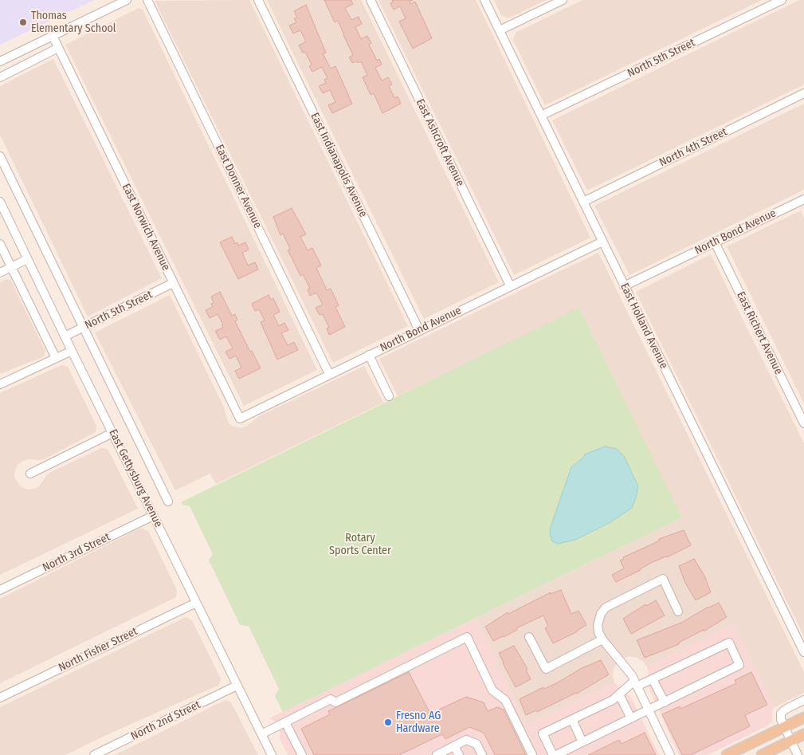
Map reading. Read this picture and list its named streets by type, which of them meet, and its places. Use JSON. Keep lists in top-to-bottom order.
{
  "streets": {
    "street": [
      "North 5th Street",
      "East Ashcroft Avenue",
      "North 4th Street",
      "East Indianapolis Avenue",
      "East Donner Avenue",
      "East Norwich Avenue",
      "North Bond Avenue",
      "East Holland Avenue",
      "East Richert Avenue",
      "East Gettysburg Avenue",
      "North 3rd Street",
      "North Fisher Street",
      "North 2nd Street"
    ]
  },
  "crossings": [
    ["North 5th Street", "East Norwich Avenue"],
    ["North 5th Street", "East Holland Avenue"],
    ["North 5th Street", "East Gettysburg Avenue"],
    ["East Ashcroft Avenue", "North Bond Avenue"],
    ["North 4th Street", "East Holland Avenue"],
    ["East Indianapolis Avenue", "North Bond Avenue"],
    ["East Donner Avenue", "North Bond Avenue"],
    ["East Norwich Avenue", "North Bond Avenue"],
    ["North Bond Avenue", "East Holland Avenue"],
    ["North Bond Avenue", "East Richert Avenue"],
    ["East Gettysburg Avenue", "North 3rd Street"],
    ["East Gettysburg Avenue", "North Fisher Street"],
    ["East Gettysburg Avenue", "North 2nd Street"]
  ],
  "parks": ["Rotary Sports Center"],
  "places": ["Thomas Elementary School", "Fresno AG Hardware"]
}
